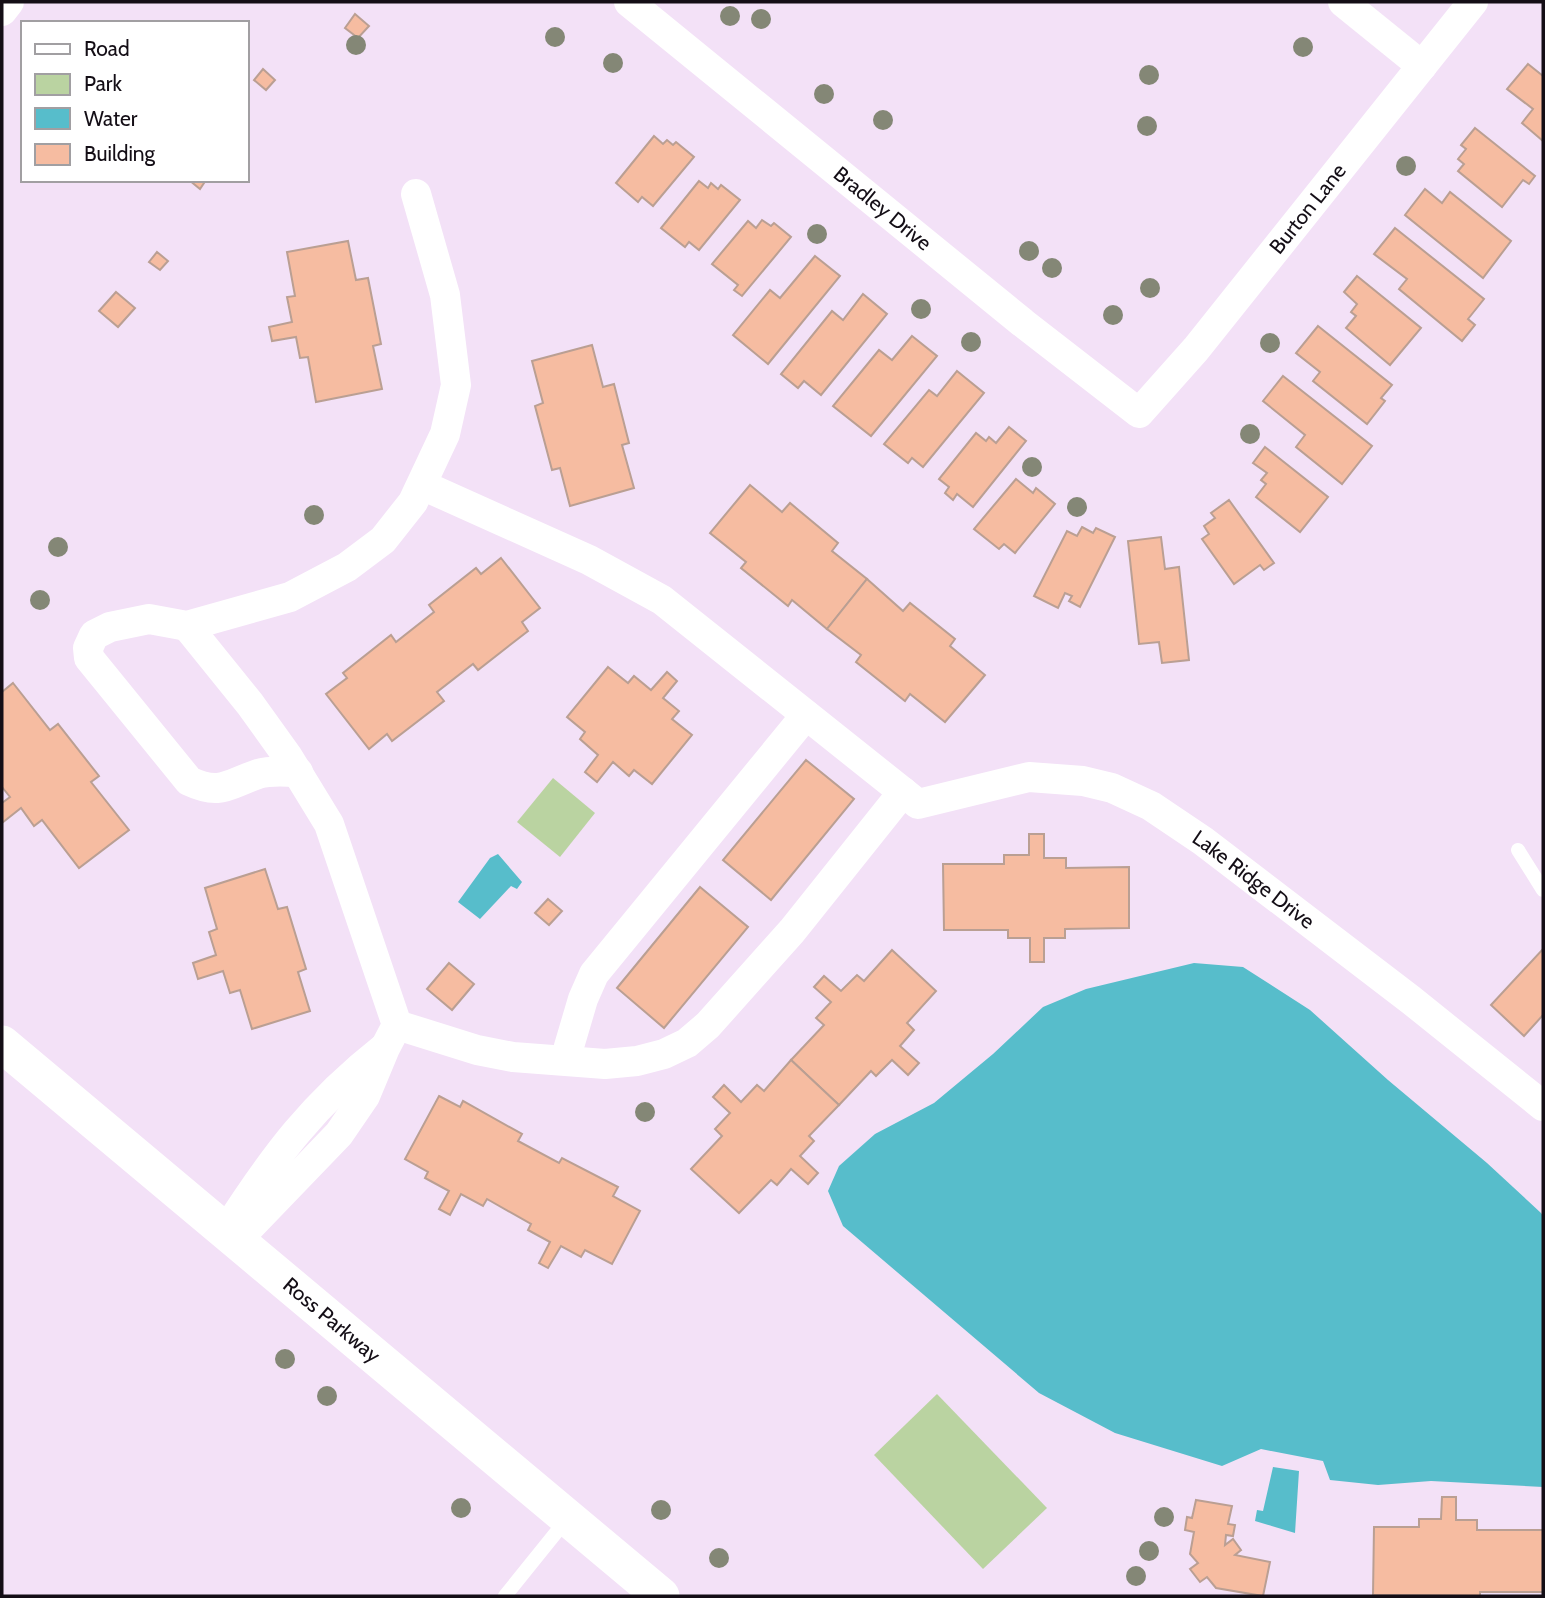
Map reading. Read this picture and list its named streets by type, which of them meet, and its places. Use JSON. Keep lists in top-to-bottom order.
{
  "streets": {
    "street": [
      "Bradley Drive",
      "Burton Lane",
      "Lake Ridge Drive",
      "Ross Parkway"
    ]
  },
  "crossings": [
    ["Bradley Drive", "Burton Lane"]
  ],
  "legend": [
    "Road",
    "Park",
    "Water",
    "Building"
  ]
}
